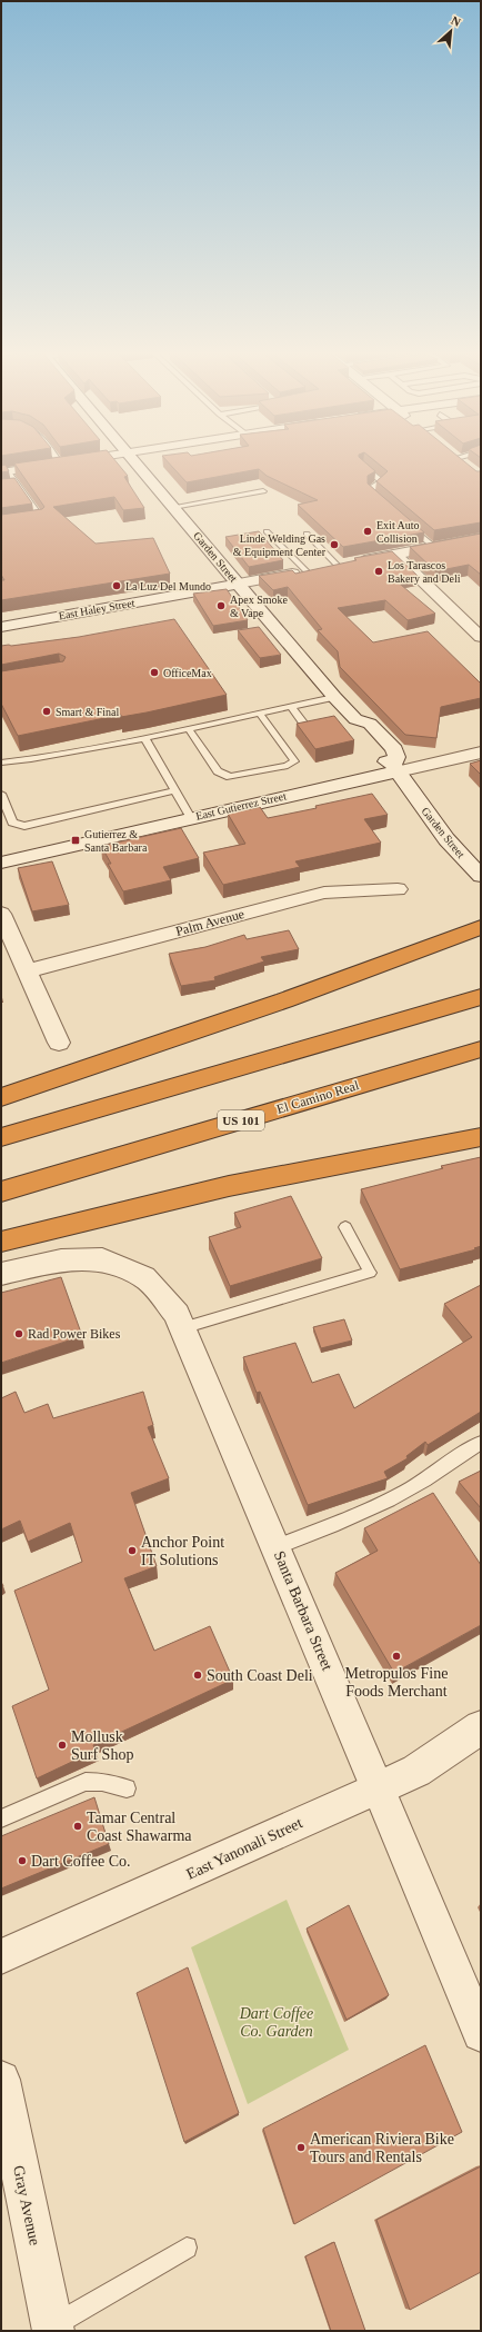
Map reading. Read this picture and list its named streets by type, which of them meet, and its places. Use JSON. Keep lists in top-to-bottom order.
{
  "streets": {
    "highway": ["El Camino Real", "US 101"],
    "main road": [
      "Garden Street",
      "East Haley Street",
      "East Gutierrez Street",
      "Santa Barbara Street",
      "East Yanonali Street"
    ],
    "street": ["Palm Avenue", "Gray Avenue"]
  },
  "crossings": [
    ["Garden Street", "East Haley Street"],
    ["Garden Street", "East Gutierrez Street"],
    ["Santa Barbara Street", "East Yanonali Street"]
  ],
  "parks": ["Dart Coffee Co. Garden"],
  "places": {
    "other": [
      "Exit Auto Collision",
      "Linde Welding Gas & Equipment Center",
      "Los Tarascos Bakery and Deli",
      "La Luz Del Mundo",
      "Apex Smoke & Vape",
      "OfficeMax",
      "Smart & Final",
      "Rad Power Bikes",
      "Anchor Point IT Solutions",
      "Metropulos Fine Foods Merchant",
      "South Coast Deli",
      "Mollusk Surf Shop",
      "Tamar Central Coast Shawarma",
      "Dart Coffee Co.",
      "American Riviera Bike Tours and Rentals"
    ],
    "transit": ["Gutierrez & Santa Barbara"]
  },
  "north": "top right"
}
